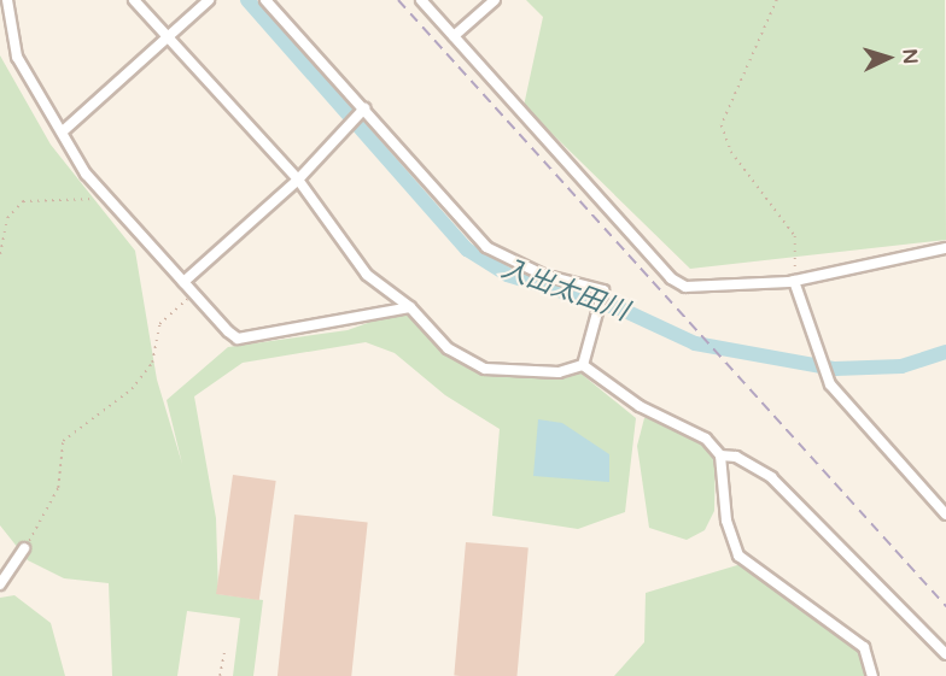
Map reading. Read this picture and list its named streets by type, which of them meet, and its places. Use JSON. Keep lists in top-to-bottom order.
{
  "water": ["入出太田川"],
  "north": "right"
}
